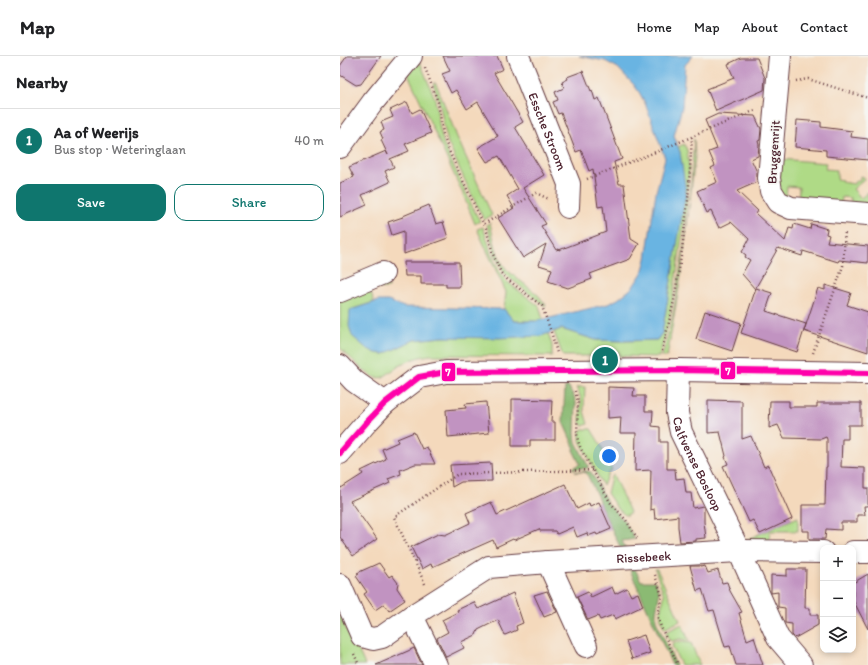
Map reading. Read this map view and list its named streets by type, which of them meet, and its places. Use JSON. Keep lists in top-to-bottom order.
{
  "streets": {
    "street": [
      "Essche Stroom",
      "Bruggenrijt",
      "Calfvense Bosloop",
      "Rissebeek"
    ]
  },
  "crossings": [
    ["Calfvense Bosloop", "Rissebeek"]
  ],
  "lines": ["transit line 7"],
  "page": {
    "header": "Map",
    "nav": [
      "Home",
      "Map",
      "About",
      "Contact"
    ],
    "heading": "Nearby",
    "list": [
      {
        "mark": "1",
        "name": "Aa of Weerijs",
        "note": "Bus stop · Weteringlaan",
        "value": "40 m"
      }
    ],
    "buttons": ["Save", "Share"],
    "pins": "1",
    "map_buttons": ["+", "−"]
  }
}
